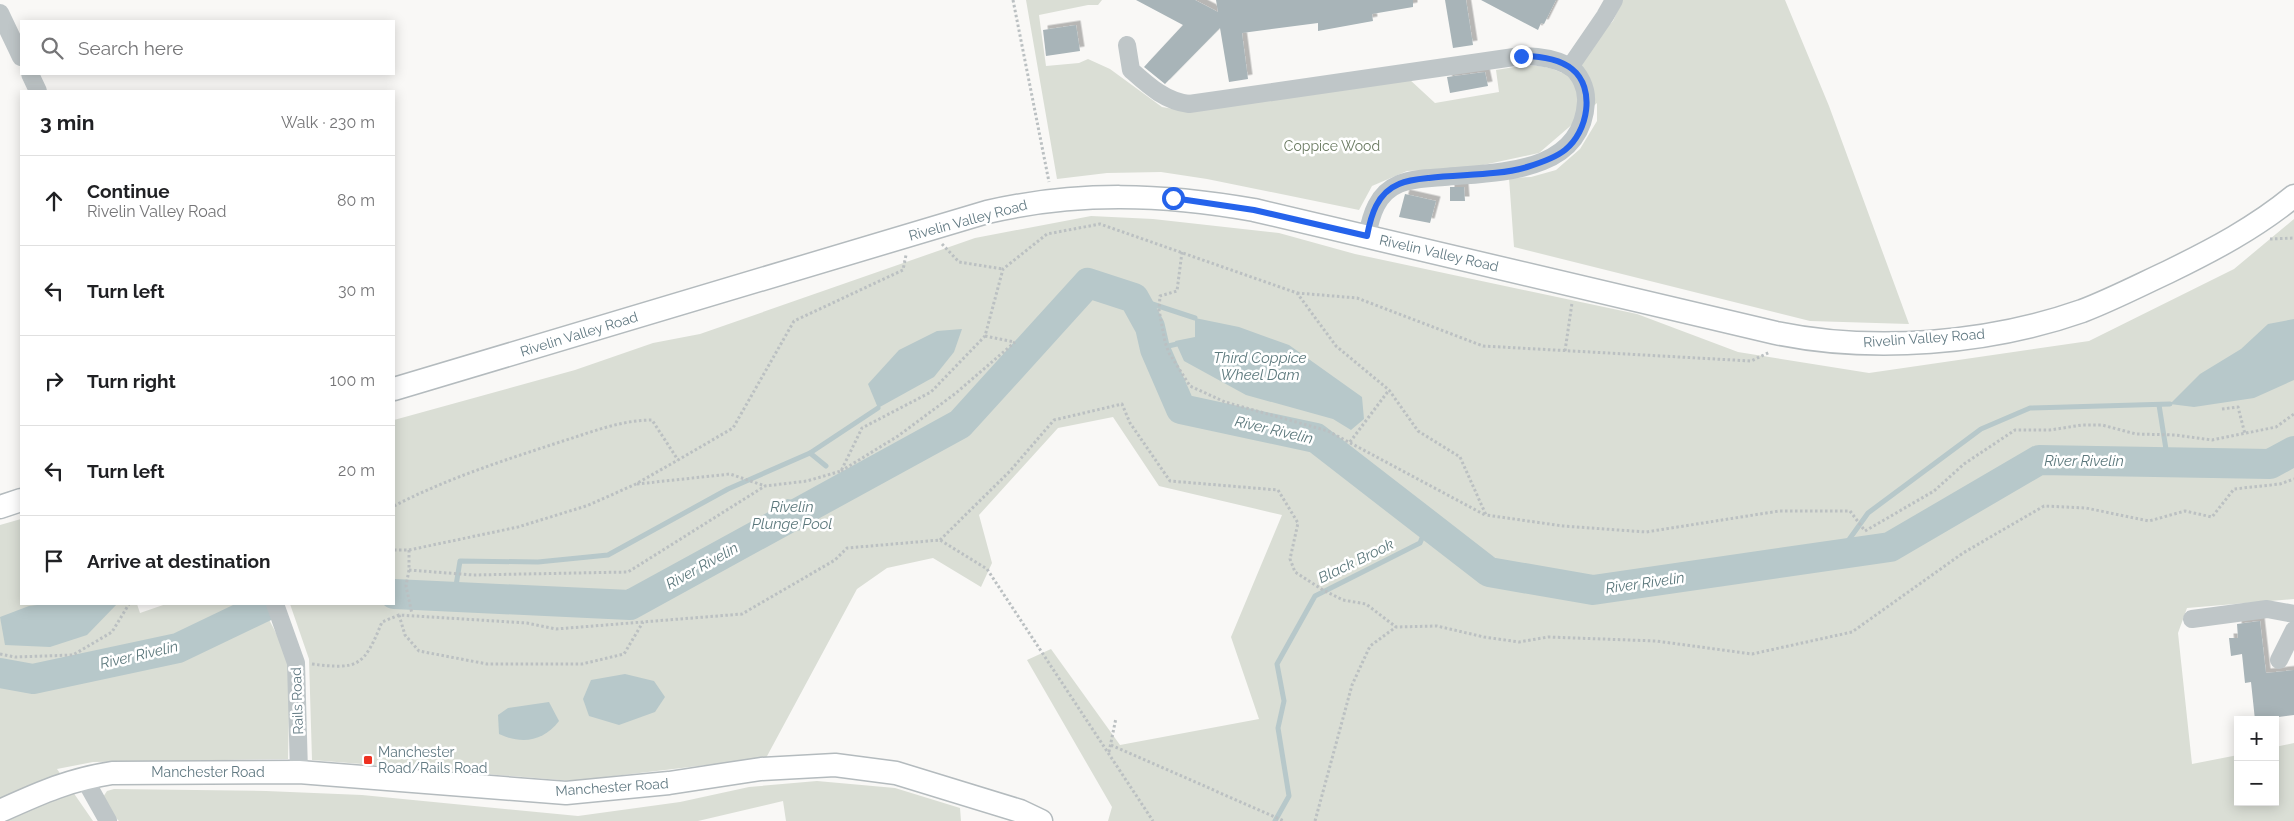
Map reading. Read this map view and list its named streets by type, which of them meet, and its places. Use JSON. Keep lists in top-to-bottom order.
{
  "streets": {
    "main road": ["Rivelin Valley Road", "Manchester Road"],
    "street": ["Rails Road"]
  },
  "crossings": [
    ["Rails Road", "Manchester Road"]
  ],
  "water": [
    "Third Coppice Wheel Dam",
    "River Rivelin",
    "Rivelin Plunge Pool",
    "Black Brook"
  ],
  "parks": ["Coppice Wood"],
  "places": {
    "transit": ["Manchester Road/Rails Road"]
  },
  "page": {
    "search": "Search here",
    "heading": ["3 min", "Walk · 230 m"],
    "list": [
      ["Continue", "Rivelin Valley Road", "80 m"],
      ["Turn left", "30 m"],
      ["Turn right", "100 m"],
      ["Turn left", "20 m"],
      "Arrive at destination"
    ],
    "map_buttons": ["+", "−"]
  }
}
